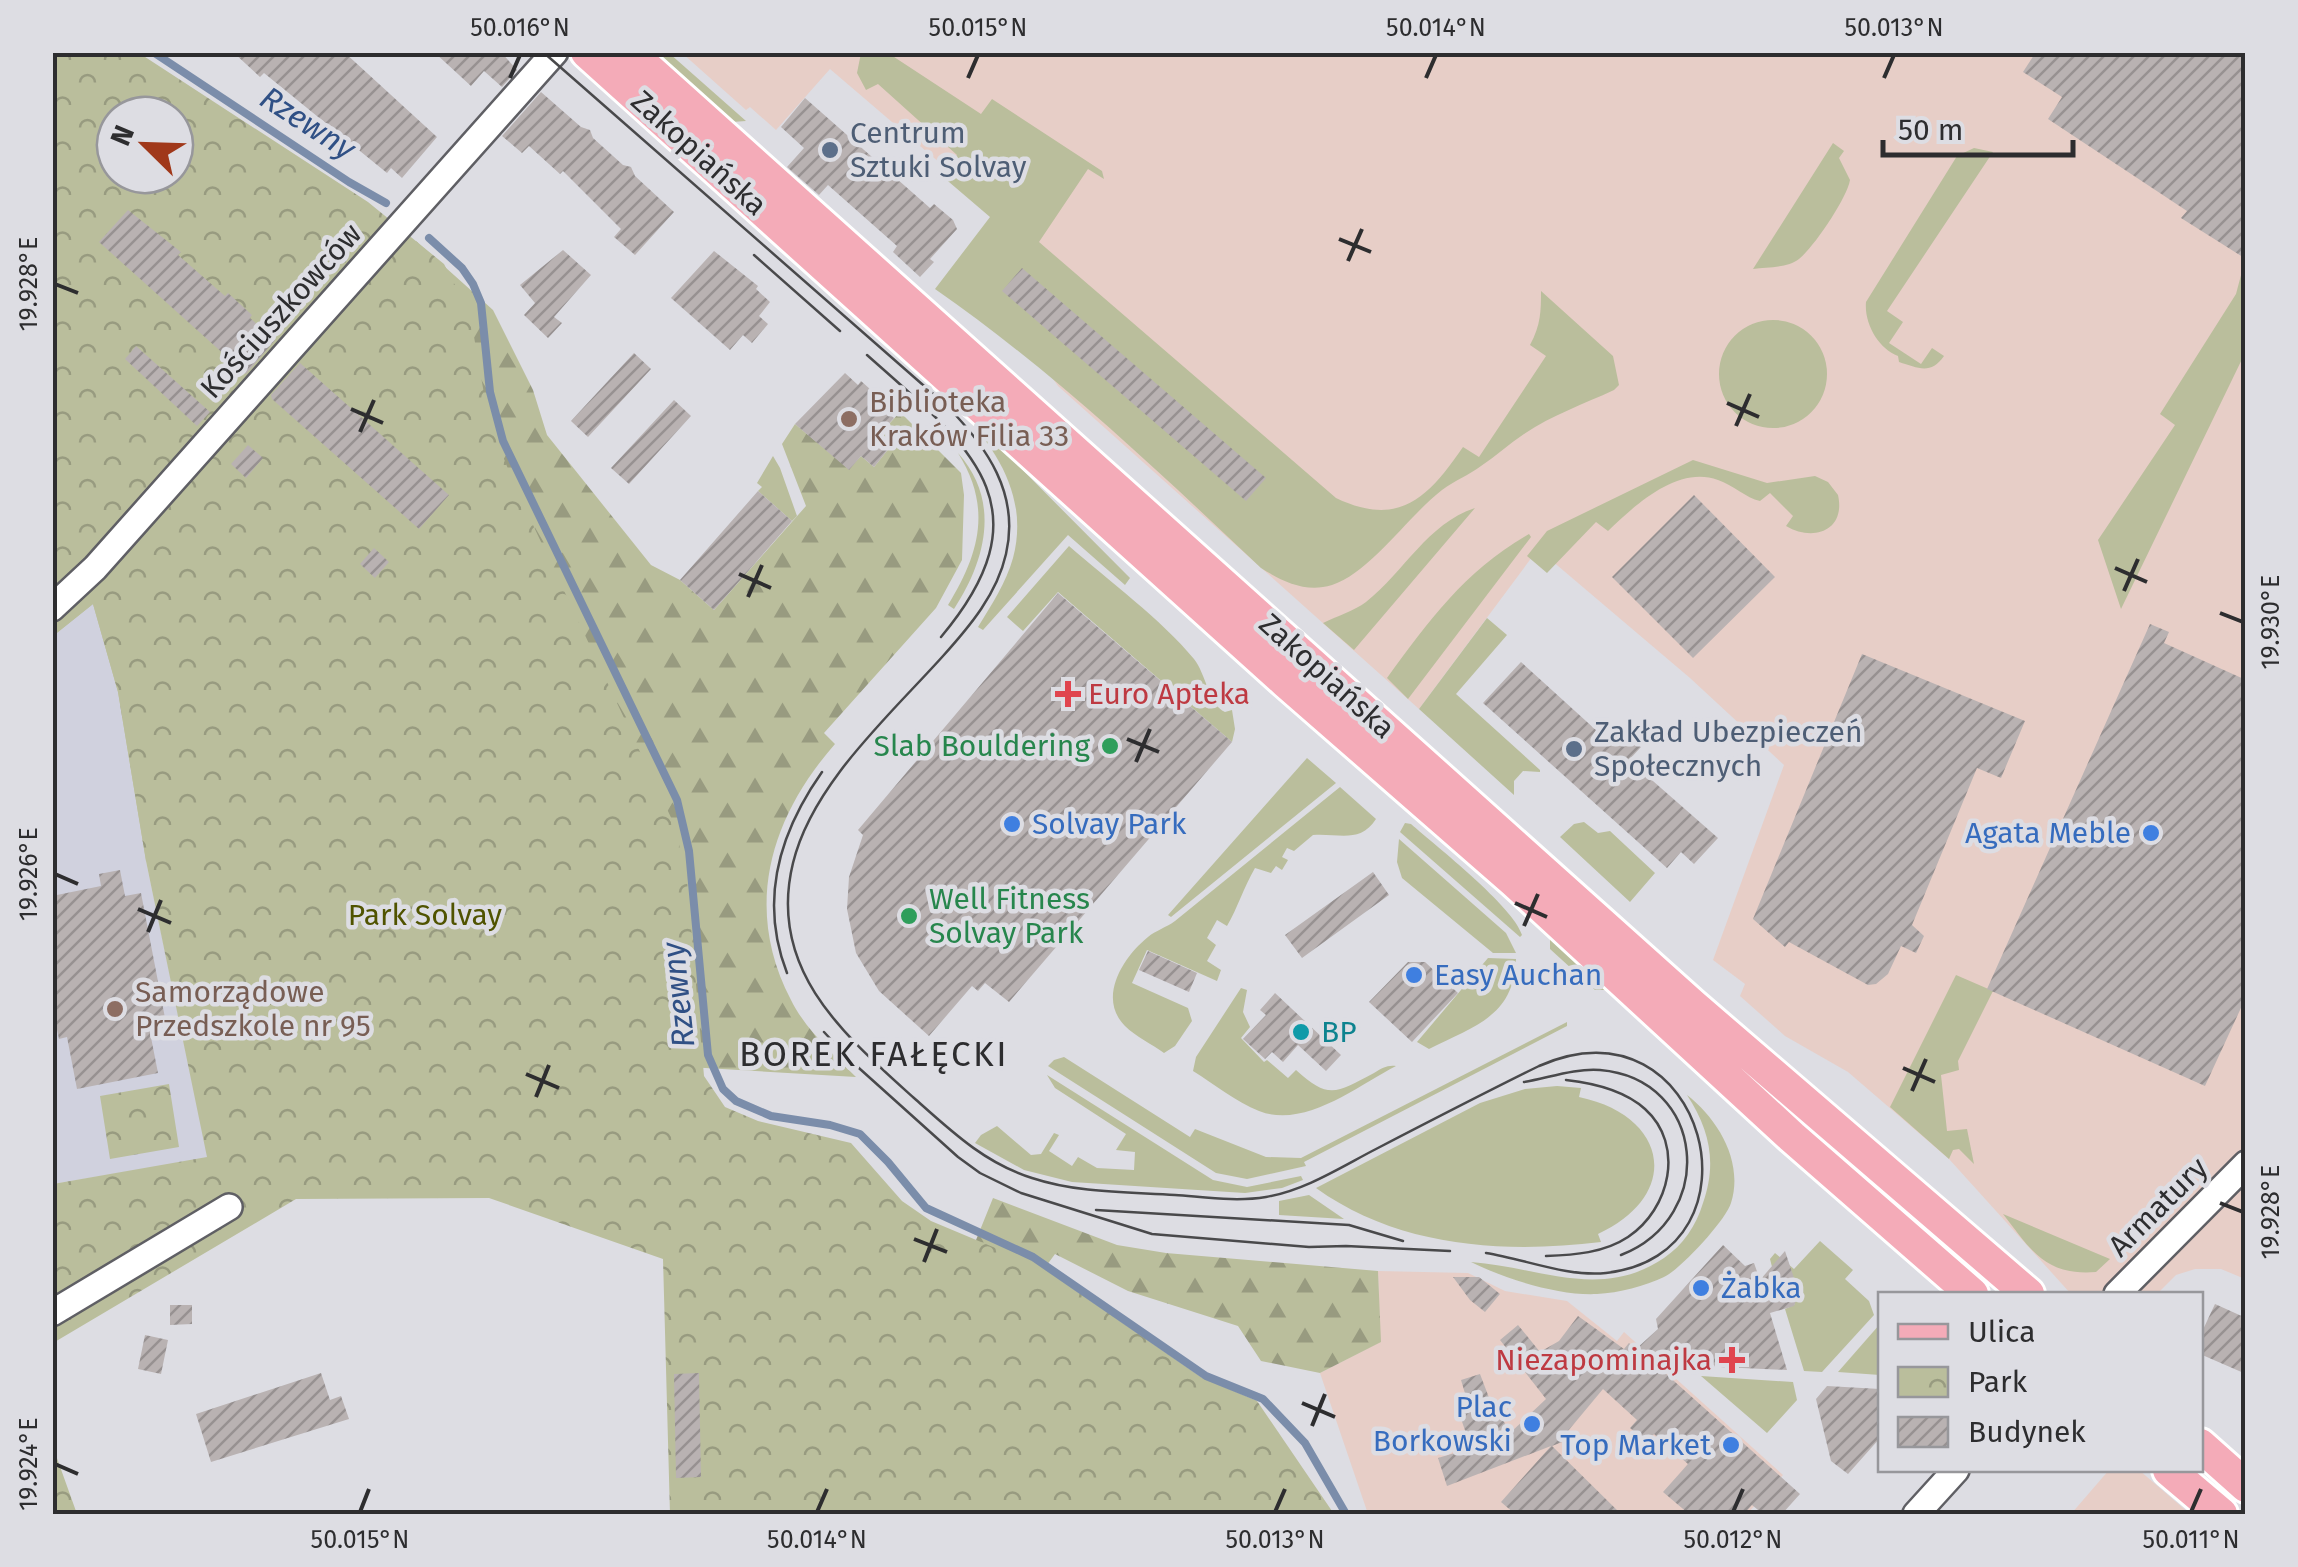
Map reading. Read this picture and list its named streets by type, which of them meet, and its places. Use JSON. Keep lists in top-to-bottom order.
{
  "streets": {
    "main road": ["Zakopiańska"],
    "street": ["Kościuszkowców", "Armatury"]
  },
  "districts": ["BOREK FAŁĘCKI"],
  "water": ["Rzewny"],
  "parks": ["Park Solvay"],
  "places": {
    "other": [
      "Centrum Sztuki Solvay",
      "Biblioteka Kraków Filia 33",
      "Slab Bouldering",
      "Zakład Ubezpieczeń Społecznych",
      "Solvay Park",
      "Agata Meble",
      "Well Fitness Solvay Park",
      "Easy Auchan",
      "Samorządowe Przedszkole nr 95",
      "BP",
      "Żabka",
      "Plac Borkowski",
      "Top Market"
    ],
    "health": ["Euro Apteka", "Niezapominajka"]
  },
  "legend": ["Ulica", "Park", "Budynek"],
  "scale_bar": "50 m",
  "north": "top left",
  "coordinates": [
    "50.016°N",
    "50.015°N",
    "50.014°N",
    "50.013°N",
    "19.928°E",
    "19.930°E",
    "19.926°E",
    "19.924°E",
    "50.012°N",
    "50.011°N"
  ]
}
